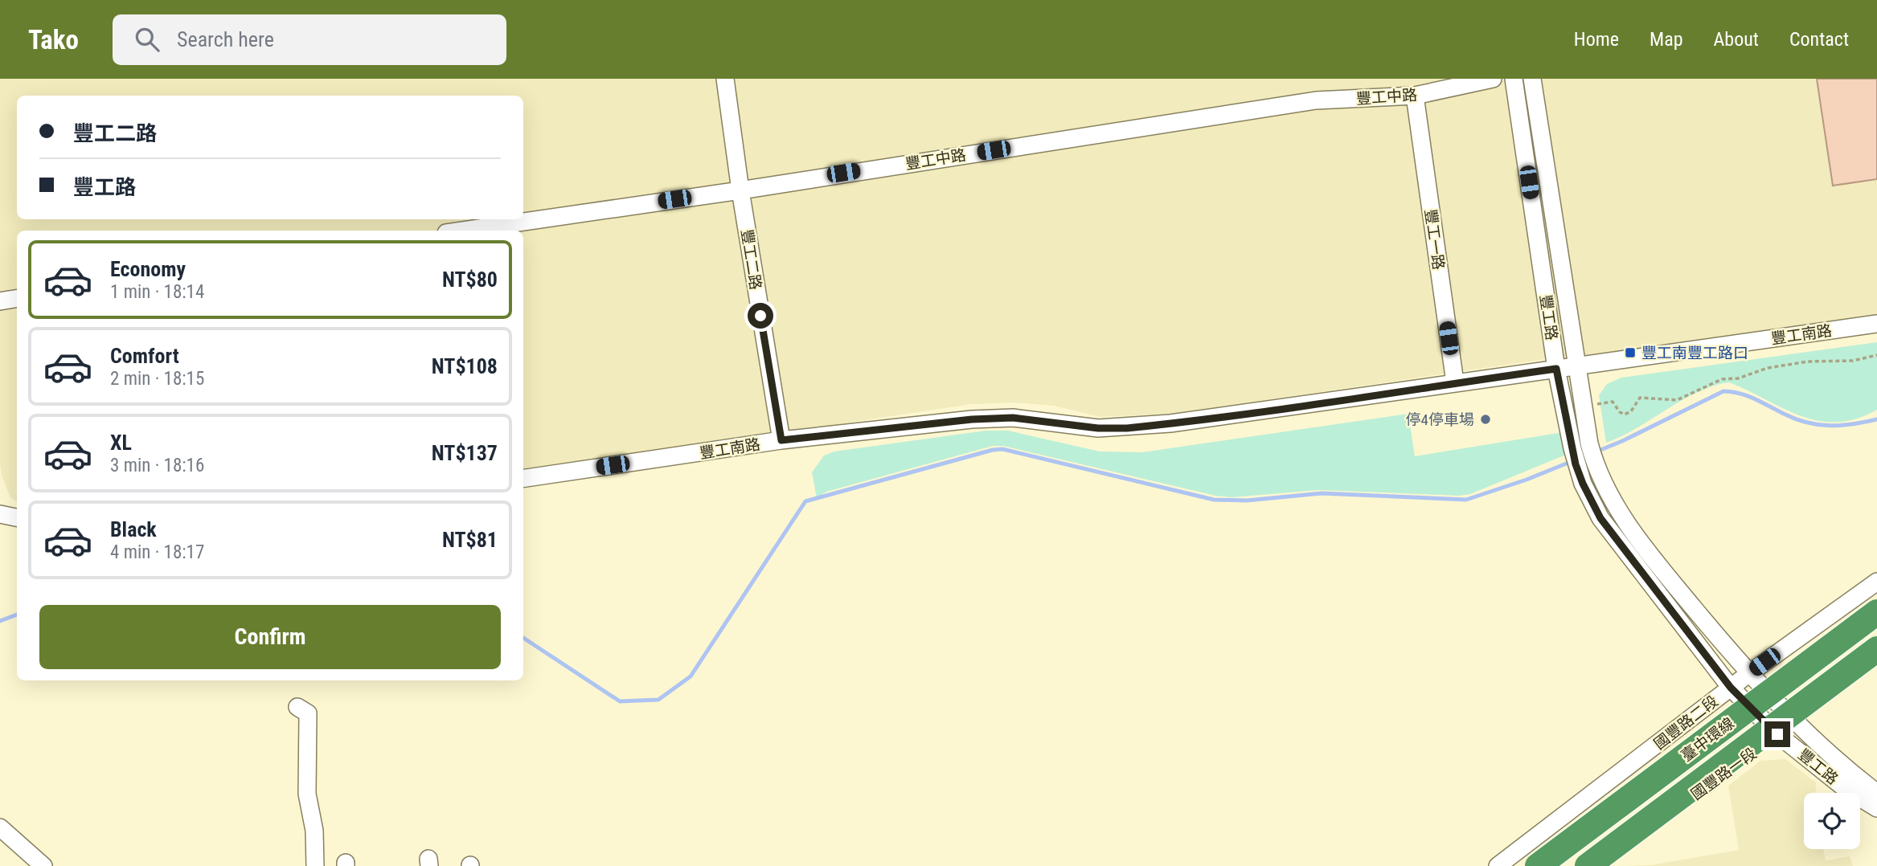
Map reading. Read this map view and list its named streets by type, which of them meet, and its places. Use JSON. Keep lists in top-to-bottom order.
{
  "streets": {
    "highway": ["臺中環線"],
    "street": [
      "豐工中路",
      "豐工一路",
      "豐工二路",
      "豐工路",
      "豐工南路",
      "國豐路二段",
      "國豐路一段"
    ]
  },
  "crossings": [
    ["豐工中路", "豐工一路"],
    ["豐工中路", "豐工二路"],
    ["豐工一路", "豐工南路"],
    ["豐工二路", "豐工南路"],
    ["豐工路", "豐工南路"],
    ["豐工路", "國豐路二段"],
    ["豐工路", "國豐路一段"]
  ],
  "places": {
    "transit": ["豐工南豐工路口"],
    "other": ["停4停車場"]
  },
  "page": {
    "header": "Tako",
    "search": "Search here",
    "nav": [
      "Home",
      "Map",
      "About",
      "Contact"
    ],
    "banner": ["豐工二路", "豐工路"],
    "list": [
      {
        "name": "Economy",
        "note": "1 min · 18:14",
        "value": "NT$80"
      },
      {
        "name": "Comfort",
        "note": "2 min · 18:15",
        "value": "NT$108"
      },
      {
        "name": "XL",
        "note": "3 min · 18:16",
        "value": "NT$137"
      },
      {
        "name": "Black",
        "note": "4 min · 18:17",
        "value": "NT$81"
      }
    ],
    "buttons": "Confirm"
  }
}
